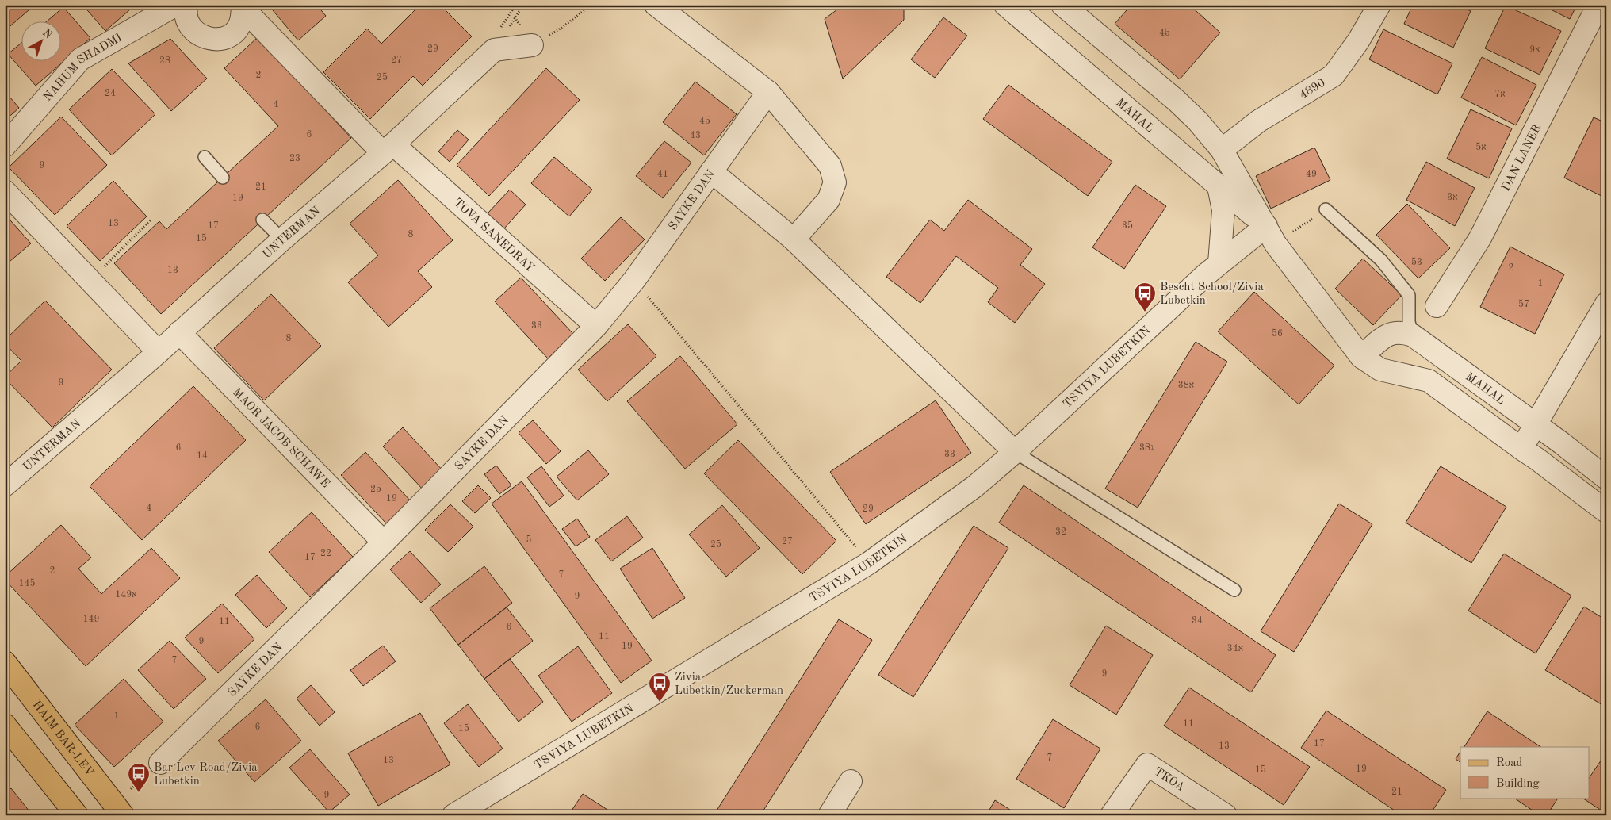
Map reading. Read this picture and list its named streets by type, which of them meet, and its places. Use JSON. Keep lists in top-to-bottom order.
{
  "streets": {
    "main road": ["HAIM BAR-LEV"],
    "street": [
      "NAHUM SHADMI",
      "4890",
      "MAHAL",
      "DAN LANER",
      "SAYKE DAN",
      "UNTERMAN",
      "TOVA SANEDRAY",
      "TSVIYA LUBETKIN",
      "MAOR JACOB SCHAWE",
      "TKOA"
    ]
  },
  "crossings": [
    ["4890", "MAHAL"],
    ["MAHAL", "TSVIYA LUBETKIN"],
    ["SAYKE DAN", "TOVA SANEDRAY"],
    ["SAYKE DAN", "MAOR JACOB SCHAWE"],
    ["UNTERMAN", "TOVA SANEDRAY"],
    ["UNTERMAN", "MAOR JACOB SCHAWE"]
  ],
  "places": {
    "bus stop": ["Bescht School/Zivia Lubetkin", "Zivia Lubetkin/Zuckerman", "Bar Lev Road/Zivia Lubetkin"]
  },
  "house_numbers": [
    "45",
    "29",
    "9א",
    "27",
    "28",
    "2",
    "25",
    "24",
    "7א",
    "4",
    "45",
    "6",
    "43",
    "5א",
    "23",
    "9",
    "41",
    "49",
    "21",
    "3א",
    "19",
    "13",
    "17",
    "35",
    "8",
    "15",
    "53",
    "2",
    "13",
    "1",
    "57",
    "33",
    "56",
    "8",
    "9",
    "38א",
    "6",
    "38ג",
    "33",
    "14",
    "25",
    "19",
    "4",
    "29",
    "32",
    "5",
    "27",
    "25",
    "22",
    "17",
    "2",
    "7",
    "145",
    "149א",
    "9",
    "149",
    "34",
    "11",
    "6",
    "11",
    "9",
    "19",
    "34א",
    "7",
    "9",
    "1",
    "11",
    "6",
    "15",
    "17",
    "13",
    "7",
    "13",
    "19",
    "15",
    "21",
    "9"
  ],
  "legend": ["Road", "Building"],
  "north": "top right"
}
